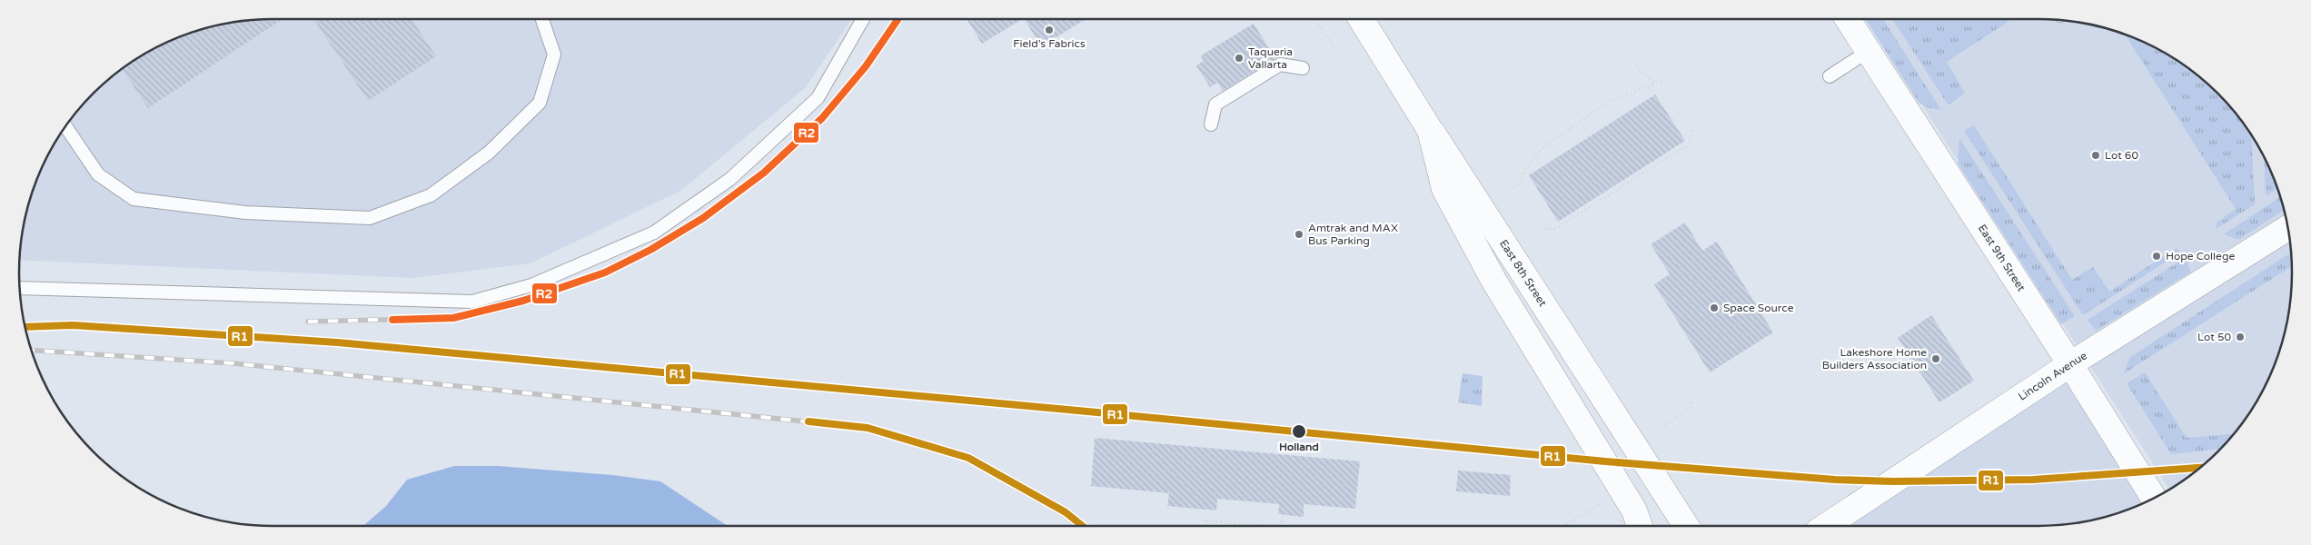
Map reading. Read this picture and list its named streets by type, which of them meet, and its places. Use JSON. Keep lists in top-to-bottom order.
{
  "streets": {
    "main road": ["East 9th Street", "East 8th Street", "Lincoln Avenue"]
  },
  "crossings": [
    ["East 9th Street", "Lincoln Avenue"]
  ],
  "places": [
    "Field’s Fabrics",
    "Taqueria Vallarta",
    "Lot 60",
    "Amtrak and MAX Bus Parking",
    "Hope College",
    "Space Source",
    "Lot 50",
    "Lakeshore Home Builders Association",
    "Holland"
  ],
  "lines": ["transit line R2", "transit line R1"]
}
